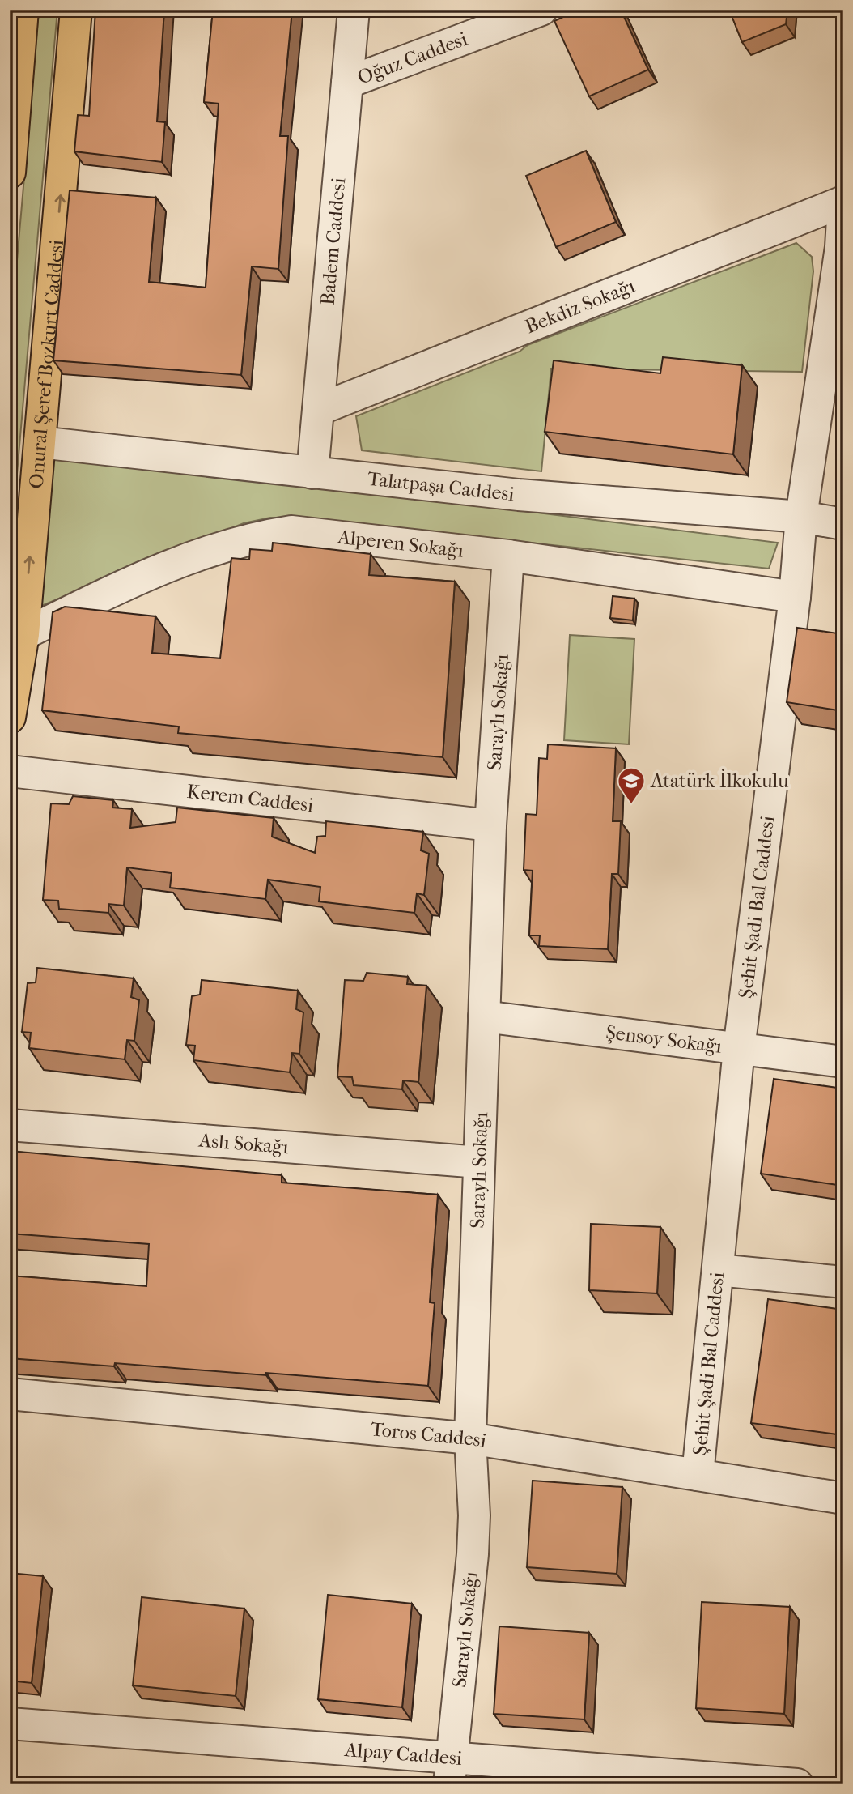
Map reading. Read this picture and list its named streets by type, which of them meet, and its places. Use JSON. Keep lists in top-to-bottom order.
{
  "streets": {
    "main road": ["Onural Şeref Bozkurt Caddesi"],
    "street": [
      "Oğuz Caddesi",
      "Badem Caddesi",
      "Bekdiz Sokağı",
      "Talatpaşa Caddesi",
      "Alperen Sokağı",
      "Saraylı Sokağı",
      "Kerem Caddesi",
      "Şehit Şadi Bal Caddesi",
      "Şensoy Sokağı",
      "Aslı Sokağı",
      "Toros Caddesi",
      "Alpay Caddesi"
    ]
  },
  "crossings": [
    ["Oğuz Caddesi", "Badem Caddesi"],
    ["Badem Caddesi", "Bekdiz Sokağı"],
    ["Badem Caddesi", "Talatpaşa Caddesi"],
    ["Bekdiz Sokağı", "Şehit Şadi Bal Caddesi"],
    ["Onural Şeref Bozkurt Caddesi", "Talatpaşa Caddesi"],
    ["Onural Şeref Bozkurt Caddesi", "Alperen Sokağı"],
    ["Talatpaşa Caddesi", "Şehit Şadi Bal Caddesi"],
    ["Alperen Sokağı", "Saraylı Sokağı"],
    ["Alperen Sokağı", "Şehit Şadi Bal Caddesi"],
    ["Saraylı Sokağı", "Kerem Caddesi"],
    ["Saraylı Sokağı", "Şensoy Sokağı"],
    ["Saraylı Sokağı", "Aslı Sokağı"],
    ["Saraylı Sokağı", "Toros Caddesi"],
    ["Saraylı Sokağı", "Alpay Caddesi"],
    ["Şehit Şadi Bal Caddesi", "Şensoy Sokağı"],
    ["Şehit Şadi Bal Caddesi", "Toros Caddesi"]
  ],
  "one_way": ["Onural Şeref Bozkurt Caddesi"],
  "places": {
    "school or university": ["Atatürk İlkokulu"]
  }
}
